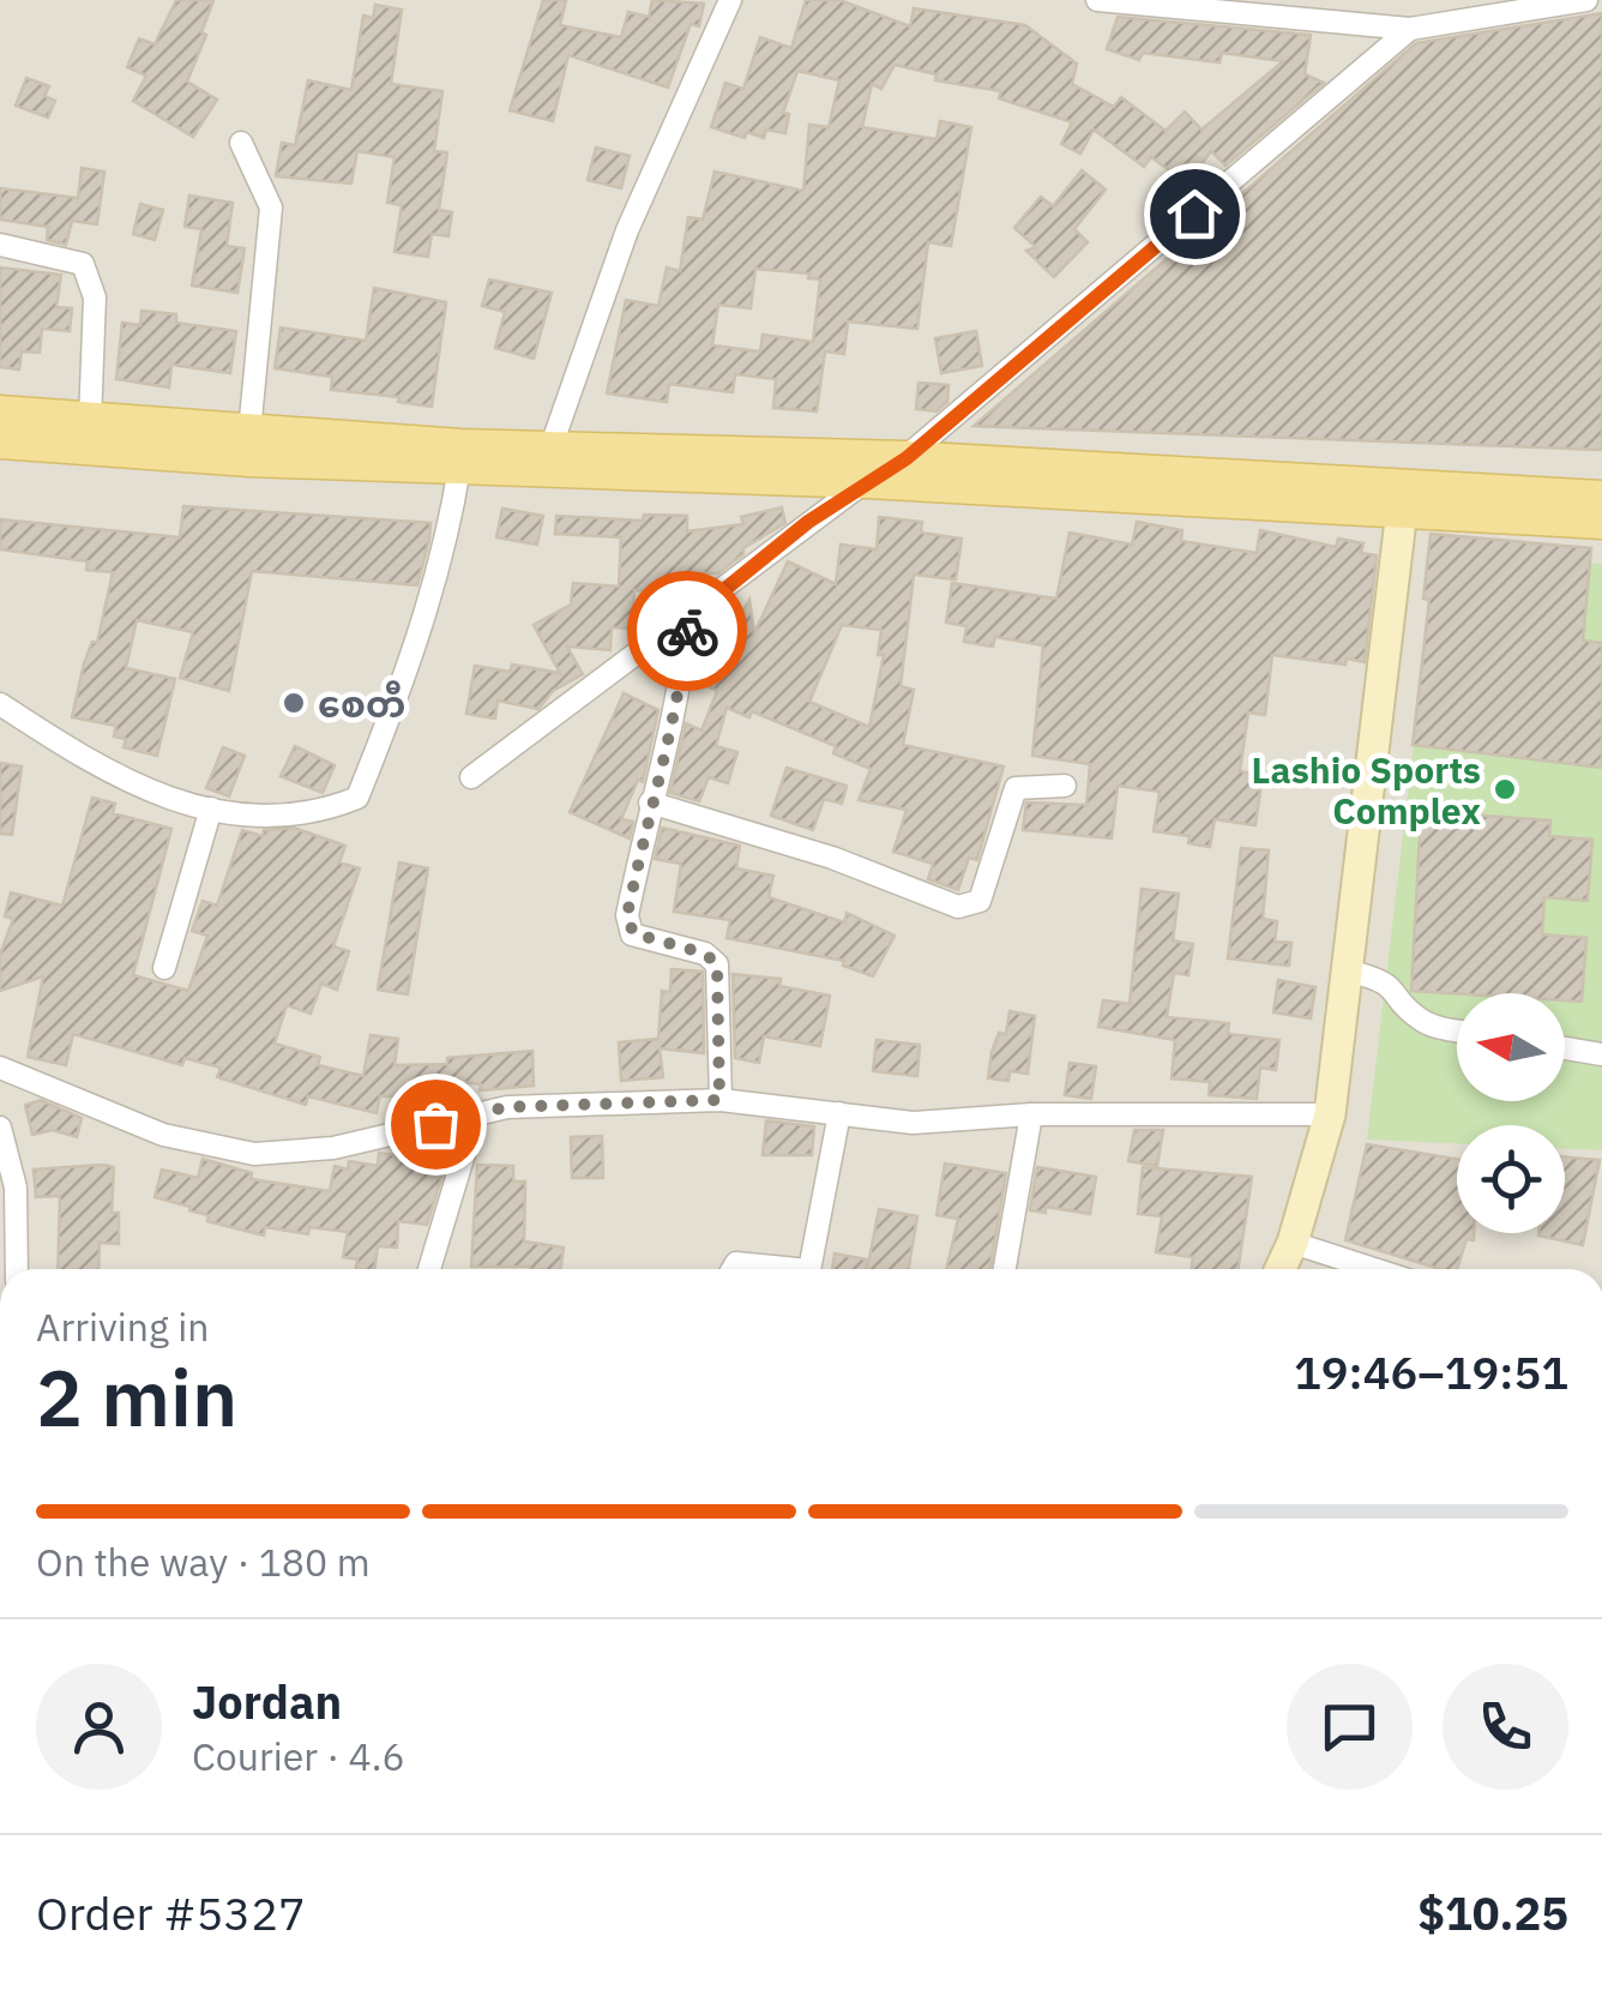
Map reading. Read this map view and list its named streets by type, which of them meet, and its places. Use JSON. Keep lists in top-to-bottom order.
{
  "places": ["စေတီ", "Lashio Sports Complex"],
  "north": "left",
  "page": {
    "heading": ["2 min", "Arriving in", "19:46–19:51"],
    "panel": [
      "Jordan",
      "Courier · 4.6",
      "Order #5327",
      "$10.25"
    ],
    "bar": "On the way · 180 m"
  }
}
